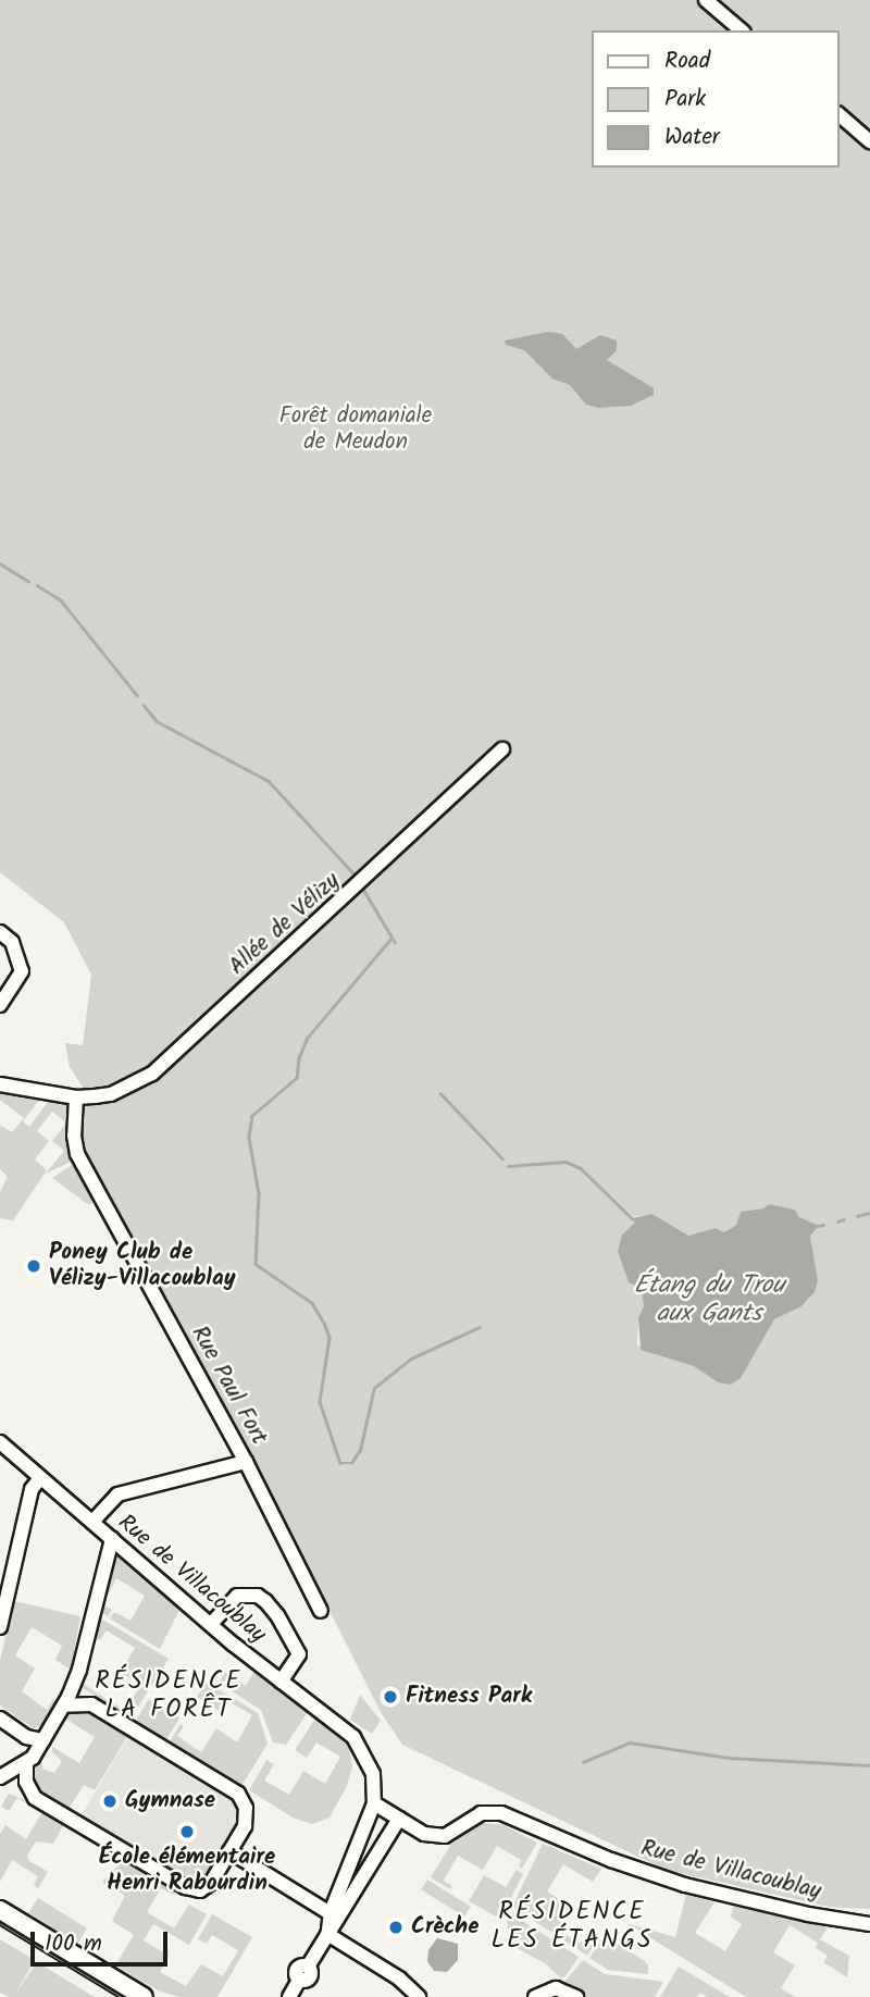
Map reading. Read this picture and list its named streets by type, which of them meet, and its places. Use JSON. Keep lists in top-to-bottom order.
{
  "streets": {
    "street": ["Allée de Vélizy", "Rue Paul Fort", "Rue de Villacoublay"]
  },
  "crossings": [
    ["Allée de Vélizy", "Rue Paul Fort"]
  ],
  "districts": ["RÉSIDENCE LA FORÊT", "RÉSIDENCE LES ÉTANGS"],
  "water": ["Étang du Trou aux Gants"],
  "parks": ["Forêt domaniale de Meudon"],
  "places": [
    "Poney Club de Vélizy-Villacoublay",
    "Fitness Park",
    "Gymnase",
    "École élémentaire Henri Rabourdin",
    "Crèche"
  ],
  "legend": ["Road", "Park", "Water"],
  "scale_bar": "100 m"
}
